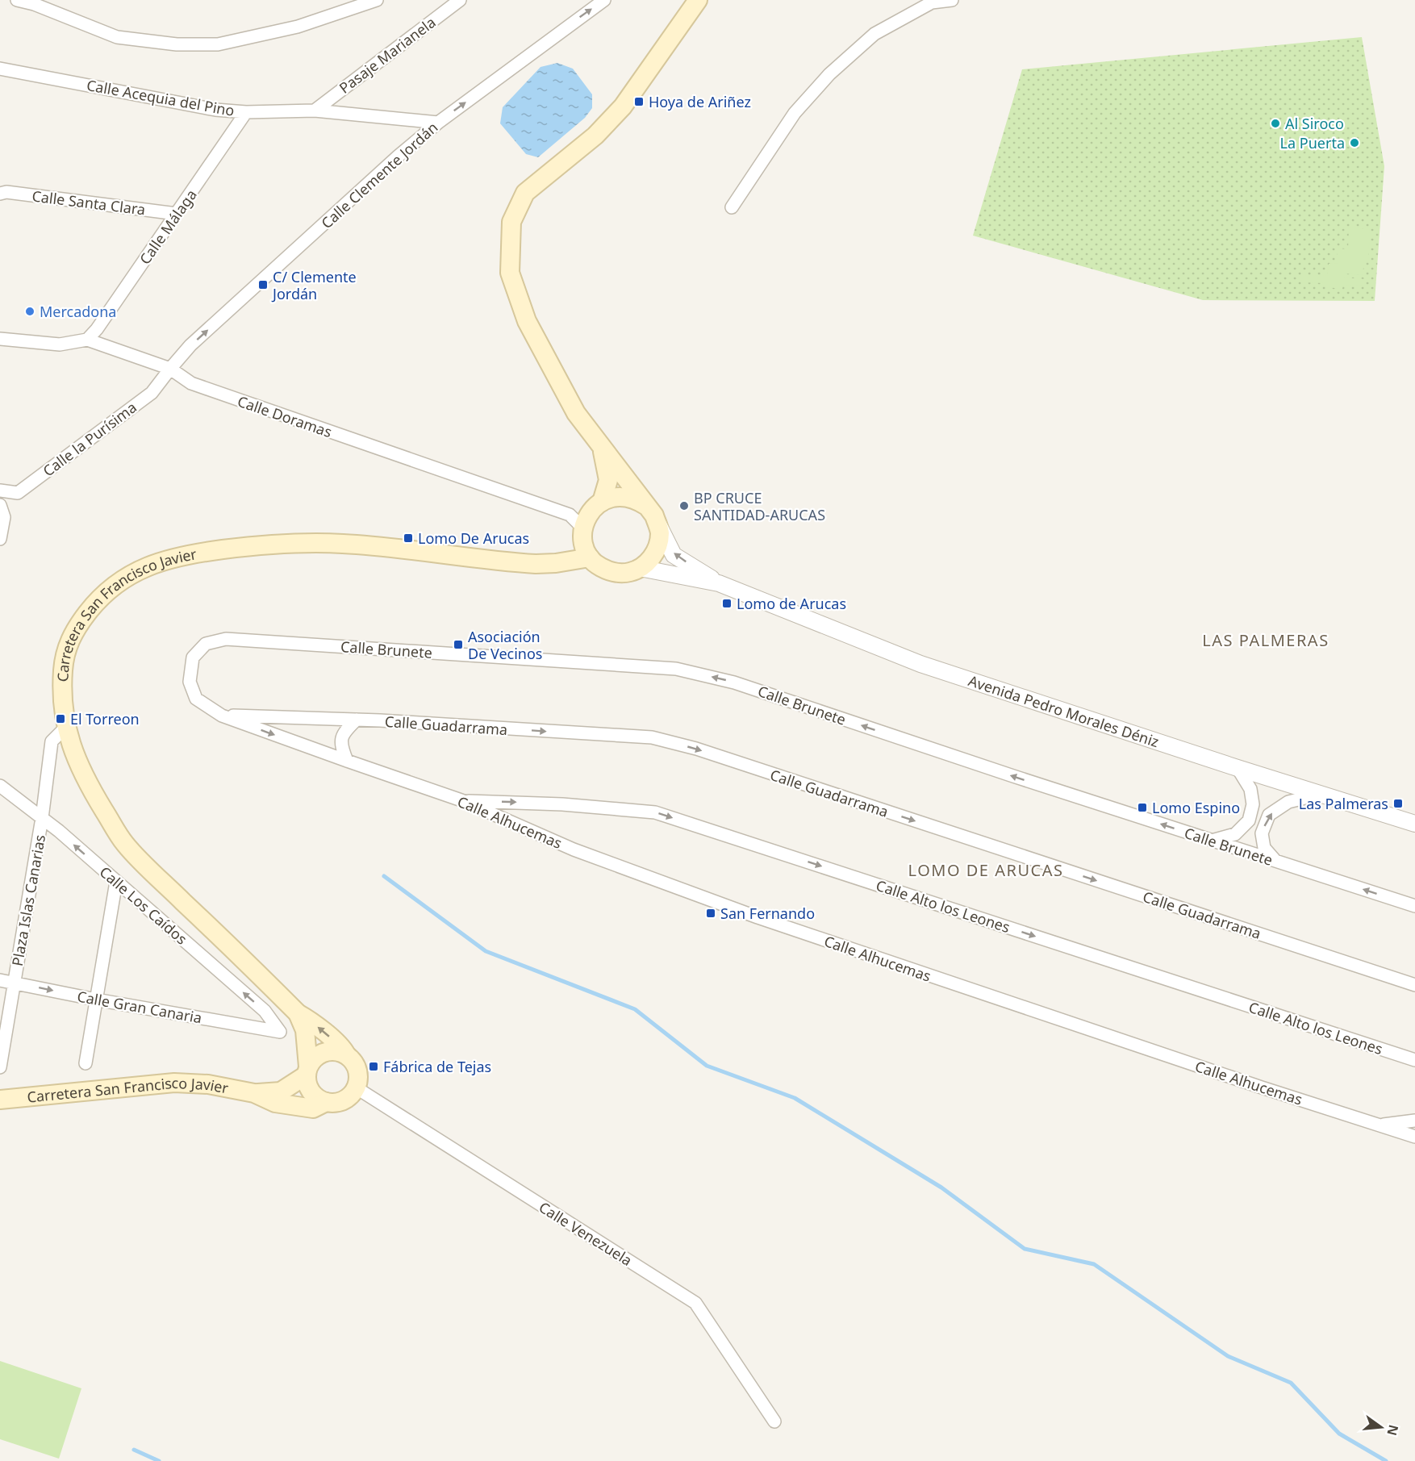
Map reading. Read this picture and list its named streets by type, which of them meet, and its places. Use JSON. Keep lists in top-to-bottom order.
{
  "streets": {
    "main road": ["Carretera San Francisco Javier"],
    "street": [
      "Pasaje Marianela",
      "Calle Acequia del Pino",
      "Calle Clemente Jordán",
      "Calle Santa Clara",
      "Calle Málaga",
      "Calle Doramas",
      "Calle la Purísima",
      "Calle Brunete",
      "Avenida Pedro Morales Déniz",
      "Calle Guadarrama",
      "Calle Alhucemas",
      "Plaza Islas Canarias",
      "Calle Los Caídos",
      "Calle Alto los Leones",
      "Calle Gran Canaria",
      "Calle Venezuela"
    ]
  },
  "crossings": [
    ["Pasaje Marianela", "Calle Acequia del Pino"],
    ["Calle Acequia del Pino", "Calle Clemente Jordán"],
    ["Calle Acequia del Pino", "Calle Málaga"],
    ["Calle Clemente Jordán", "Calle Doramas"],
    ["Calle Clemente Jordán", "Calle la Purísima"],
    ["Calle Santa Clara", "Calle Málaga"],
    ["Calle Málaga", "Calle Doramas"],
    ["Calle Doramas", "Calle la Purísima"],
    ["Carretera San Francisco Javier", "Plaza Islas Canarias"],
    ["Carretera San Francisco Javier", "Calle Venezuela"],
    ["Calle Brunete", "Calle Alhucemas"],
    ["Calle Guadarrama", "Calle Alhucemas"],
    ["Calle Alhucemas", "Calle Alto los Leones"],
    ["Plaza Islas Canarias", "Calle Los Caídos"],
    ["Plaza Islas Canarias", "Calle Gran Canaria"],
    ["Calle Los Caídos", "Calle Gran Canaria"]
  ],
  "one_way": [
    "Calle Clemente Jordán",
    "Calle Brunete",
    "Calle Guadarrama",
    "Calle Los Caídos",
    "Calle Alto los Leones"
  ],
  "districts": ["LAS PALMERAS", "LOMO DE ARUCAS"],
  "places": {
    "transit": [
      "Hoya de Ariñez",
      "C/ Clemente Jordán",
      "Lomo De Arucas",
      "Lomo de Arucas",
      "Asociación De Vecinos",
      "El Torreon",
      "Las Palmeras",
      "Lomo Espino",
      "San Fernando",
      "Fábrica de Tejas"
    ],
    "other": [
      "Al Siroco",
      "La Puerta",
      "Mercadona",
      "BP CRUCE SANTIDAD-ARUCAS"
    ]
  },
  "north": "right"
}
